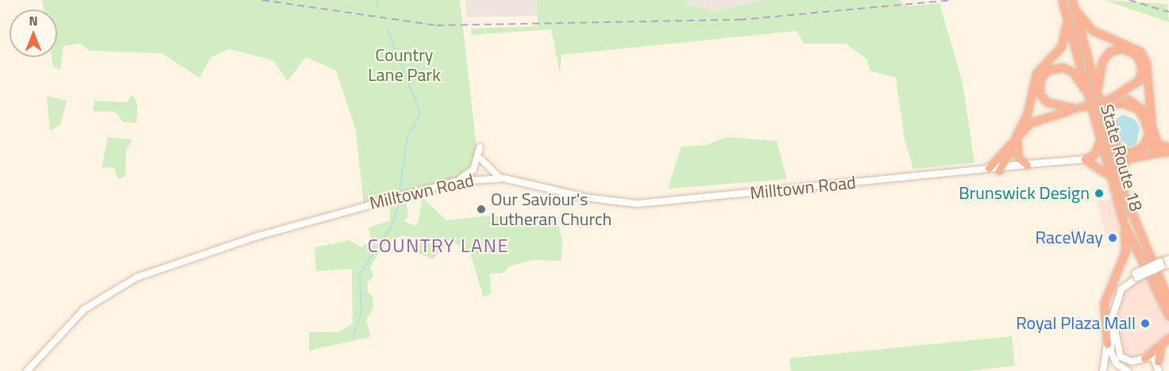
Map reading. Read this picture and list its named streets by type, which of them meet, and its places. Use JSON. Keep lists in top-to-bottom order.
{
  "streets": {
    "highway": ["State Route 18"],
    "street": ["Milltown Road"]
  },
  "districts": ["COUNTRY LANE"],
  "parks": ["Country Lane Park"],
  "places": [
    "Brunswick Design",
    "Our Saviour's Lutheran Church",
    "RaceWay",
    "Royal Plaza Mall"
  ],
  "north": "top"
}
